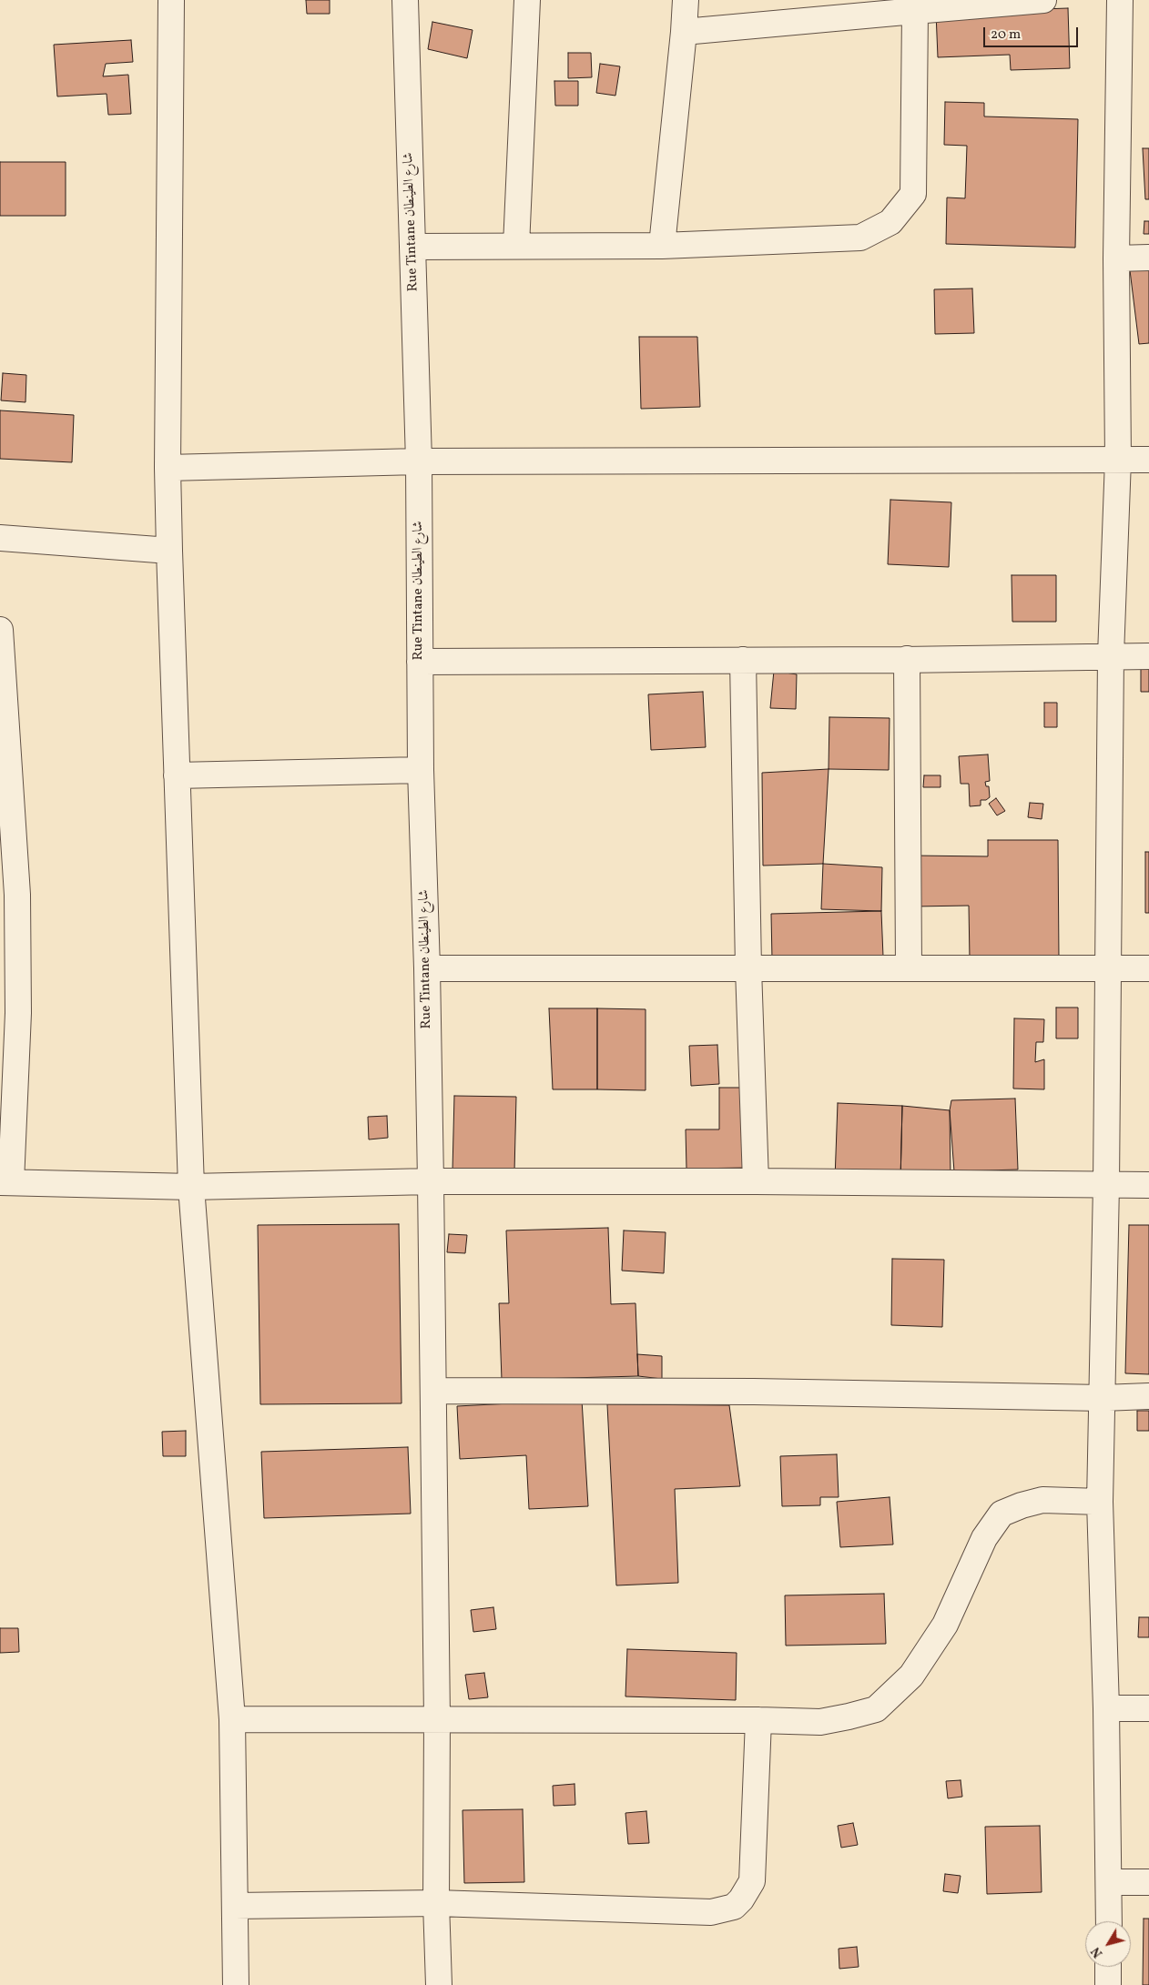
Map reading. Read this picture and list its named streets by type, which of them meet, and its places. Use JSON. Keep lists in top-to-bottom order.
{
  "streets": {
    "street": ["Rue Tintane شارع الطينطان"]
  },
  "scale_bar": "20 m",
  "north": "bottom left"
}
